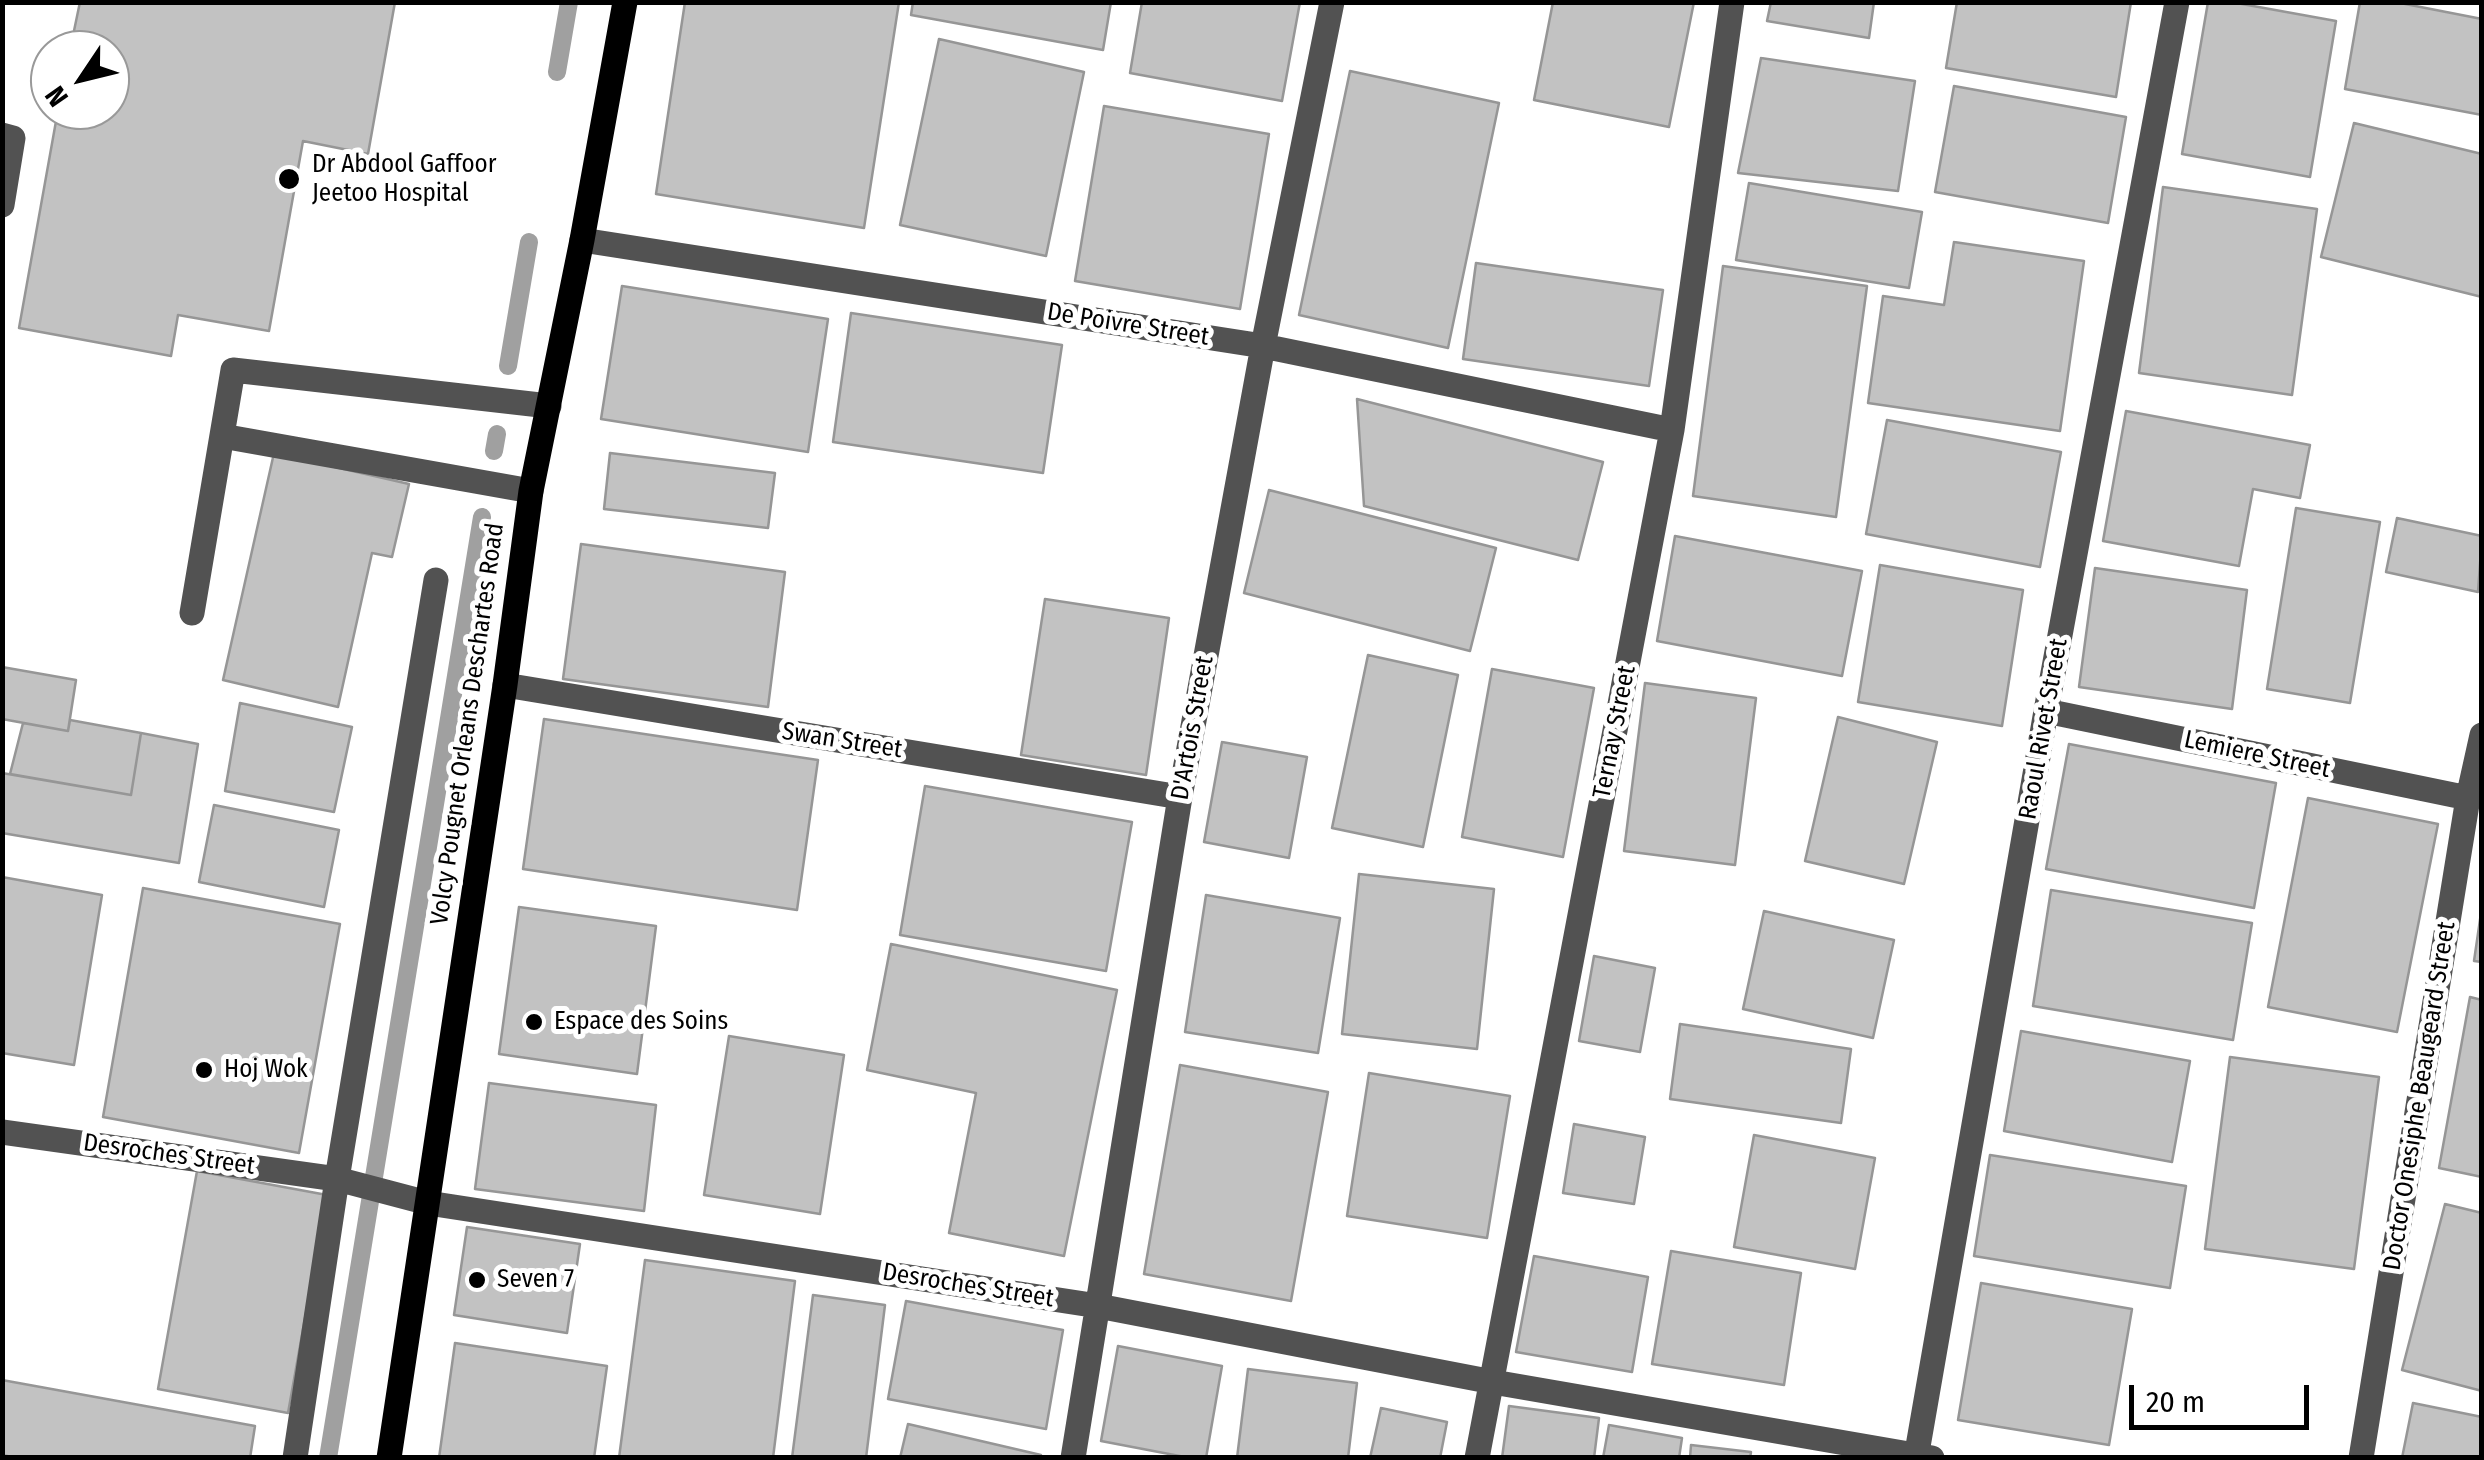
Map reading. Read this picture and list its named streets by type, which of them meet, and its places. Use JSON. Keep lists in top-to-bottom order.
{
  "streets": {
    "main road": ["Volcy Pougnet Orleans Deschartes Road"],
    "street": [
      "De Poivre Street",
      "D'Artois Street",
      "Raoul Rivet Street",
      "Ternay Street",
      "Swan Street",
      "Lemiere Street",
      "Doctor Onesiphe Beaugeard Street",
      "Desroches Street"
    ]
  },
  "crossings": [
    ["De Poivre Street", "Volcy Pougnet Orleans Deschartes Road"],
    ["De Poivre Street", "D'Artois Street"],
    ["De Poivre Street", "Ternay Street"],
    ["Volcy Pougnet Orleans Deschartes Road", "Swan Street"],
    ["Volcy Pougnet Orleans Deschartes Road", "Desroches Street"],
    ["D'Artois Street", "Swan Street"],
    ["D'Artois Street", "Desroches Street"],
    ["Raoul Rivet Street", "Lemiere Street"],
    ["Raoul Rivet Street", "Desroches Street"],
    ["Ternay Street", "Desroches Street"],
    ["Lemiere Street", "Doctor Onesiphe Beaugeard Street"]
  ],
  "places": [
    "Dr Abdool Gaffoor Jeetoo Hospital",
    "Espace des Soins",
    "Hoj Wok",
    "Seven 7"
  ],
  "scale_bar": "20 m",
  "north": "bottom left"
}
